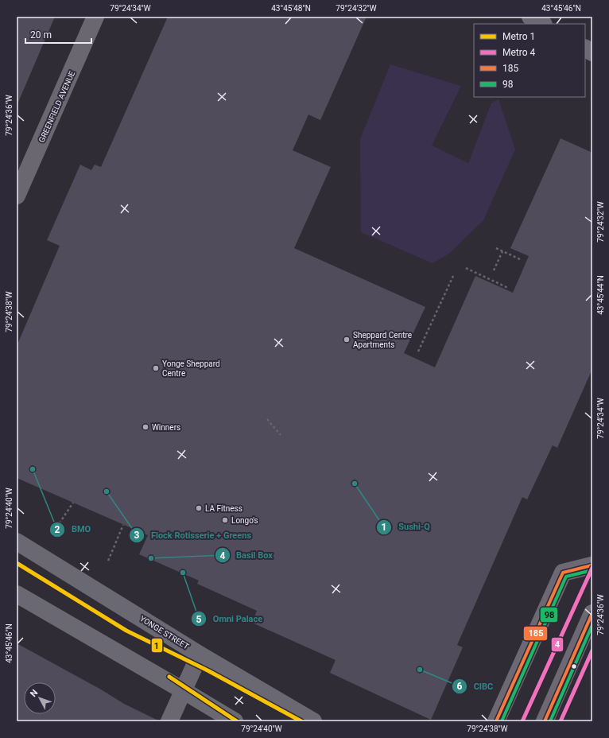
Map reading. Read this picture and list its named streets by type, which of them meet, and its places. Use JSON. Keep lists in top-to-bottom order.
{
  "streets": {
    "main road": ["YONGE STREET"],
    "street": ["GREENFIELD AVENUE"]
  },
  "places": [
    "Sheppard Centre Apartments",
    "Yonge Sheppard Centre",
    "Winners",
    "BMO",
    "Sushi-Q",
    "Flock Rotisserie + Greens",
    "LA Fitness",
    "Longo's",
    "Basil Box",
    "Omni Palace",
    "CIBC"
  ],
  "lines": [
    "metro line 1",
    "transit line 185",
    "metro line 4",
    "transit line 98"
  ],
  "legend": [
    "Metro 1",
    "Metro 4",
    "185",
    "98"
  ],
  "scale_bar": "20 m",
  "north": "top left",
  "coordinates": [
    "79°24'34\"W",
    "43°45'48\"N",
    "79°24'32\"W",
    "43°45'46\"N",
    "79°24'36\"W",
    "43°45'44\"N",
    "79°24'38\"W",
    "79°24'40\"W"
  ]
}
